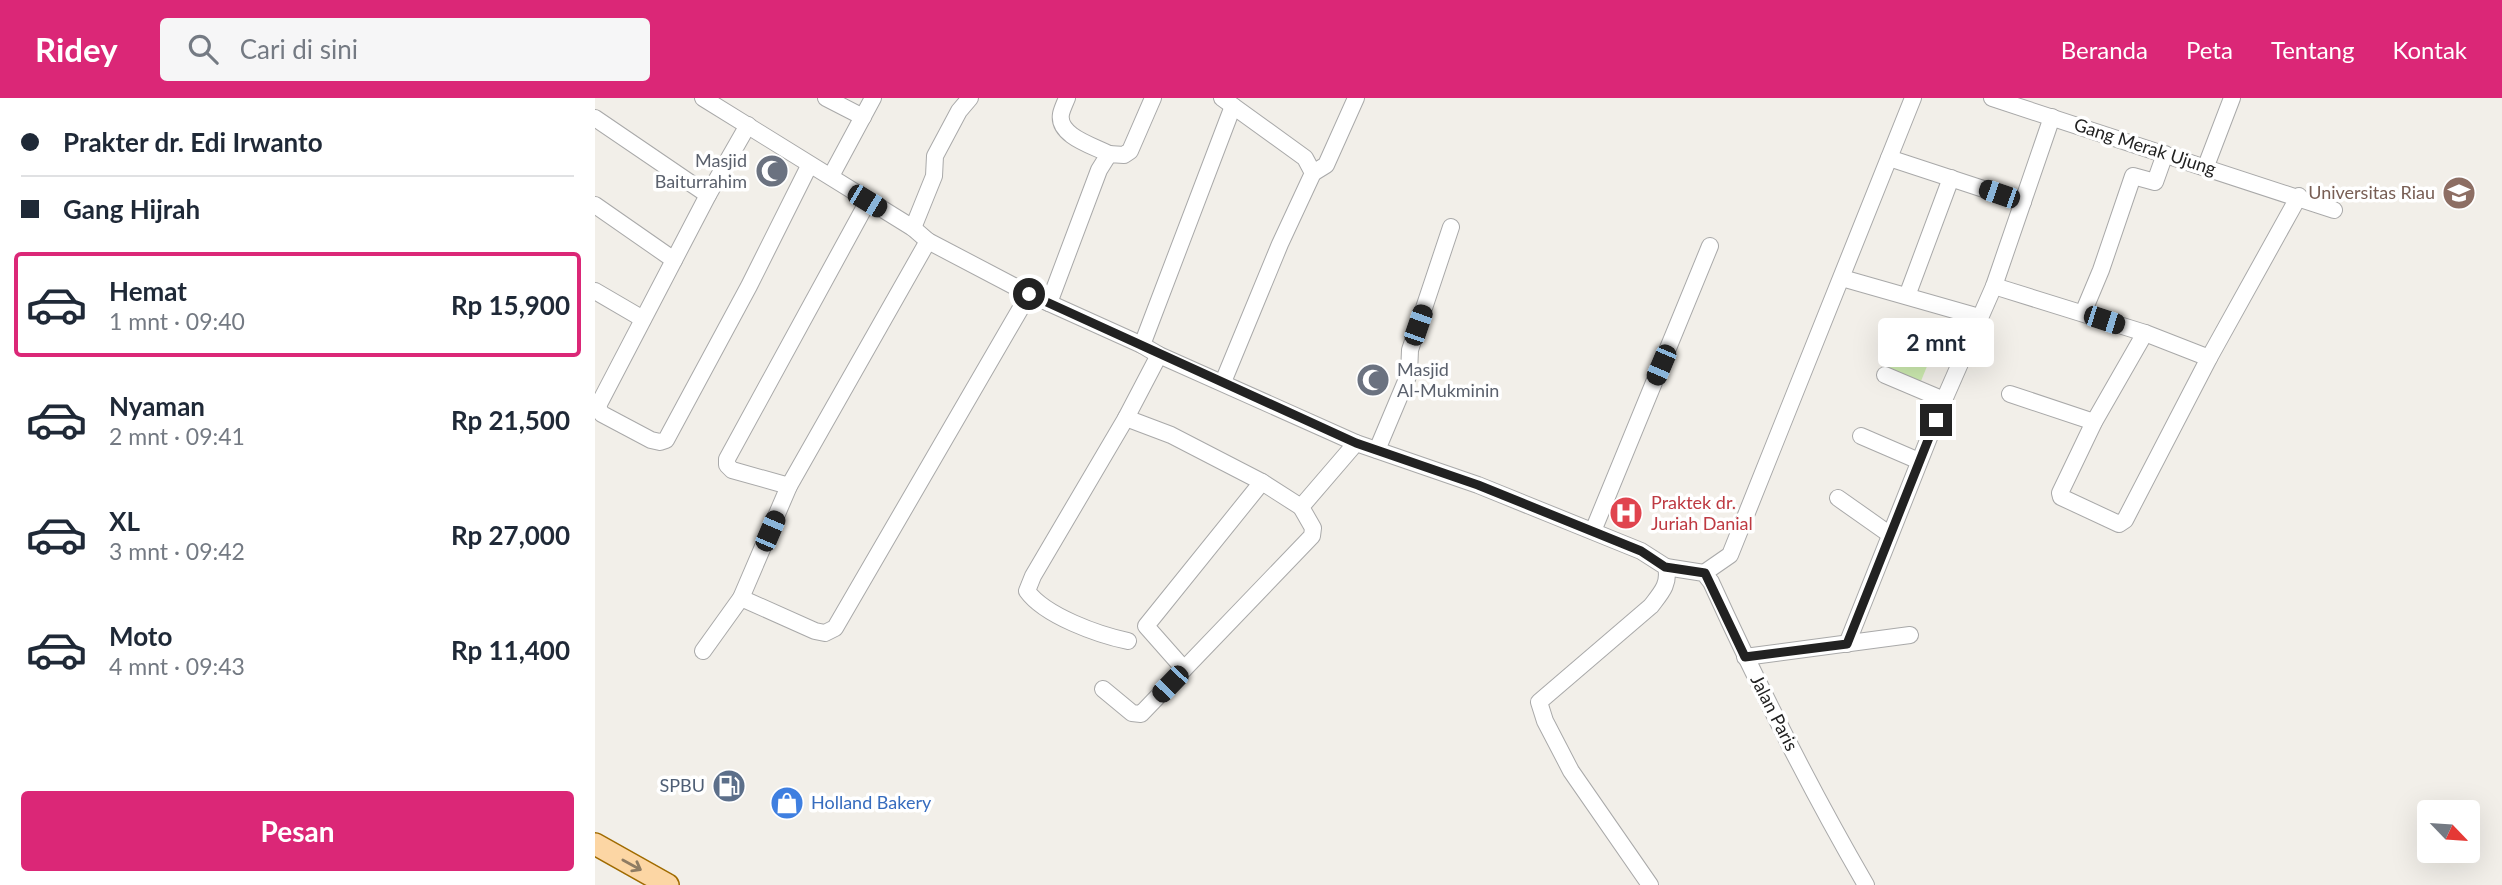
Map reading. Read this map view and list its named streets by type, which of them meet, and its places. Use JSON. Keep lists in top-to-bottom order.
{
  "streets": {
    "street": ["Gang Merak Ujung", "Jalan Paris"]
  },
  "places": {
    "mosque": ["Masjid Baiturrahim", "Masjid Al-Mukminin"],
    "school or university": ["Universitas Riau"],
    "hospital": ["Praktek dr. Juriah Danial"],
    "fuel station": ["SPBU"],
    "shop": ["Holland Bakery"]
  },
  "north": "bottom right",
  "page": {
    "header": "Ridey",
    "search": "Cari di sini",
    "nav": [
      "Beranda",
      "Peta",
      "Tentang",
      "Kontak"
    ],
    "banner": ["Prakter dr. Edi Irwanto", "Gang Hijrah"],
    "list": [
      {
        "name": "Hemat",
        "note": "1 mnt · 09:40",
        "value": "Rp 15,900"
      },
      {
        "name": "Nyaman",
        "note": "2 mnt · 09:41",
        "value": "Rp 21,500"
      },
      {
        "name": "XL",
        "note": "3 mnt · 09:42",
        "value": "Rp 27,000"
      },
      {
        "name": "Moto",
        "note": "4 mnt · 09:43",
        "value": "Rp 11,400"
      }
    ],
    "bubble": "2 mnt",
    "buttons": "Pesan"
  }
}
